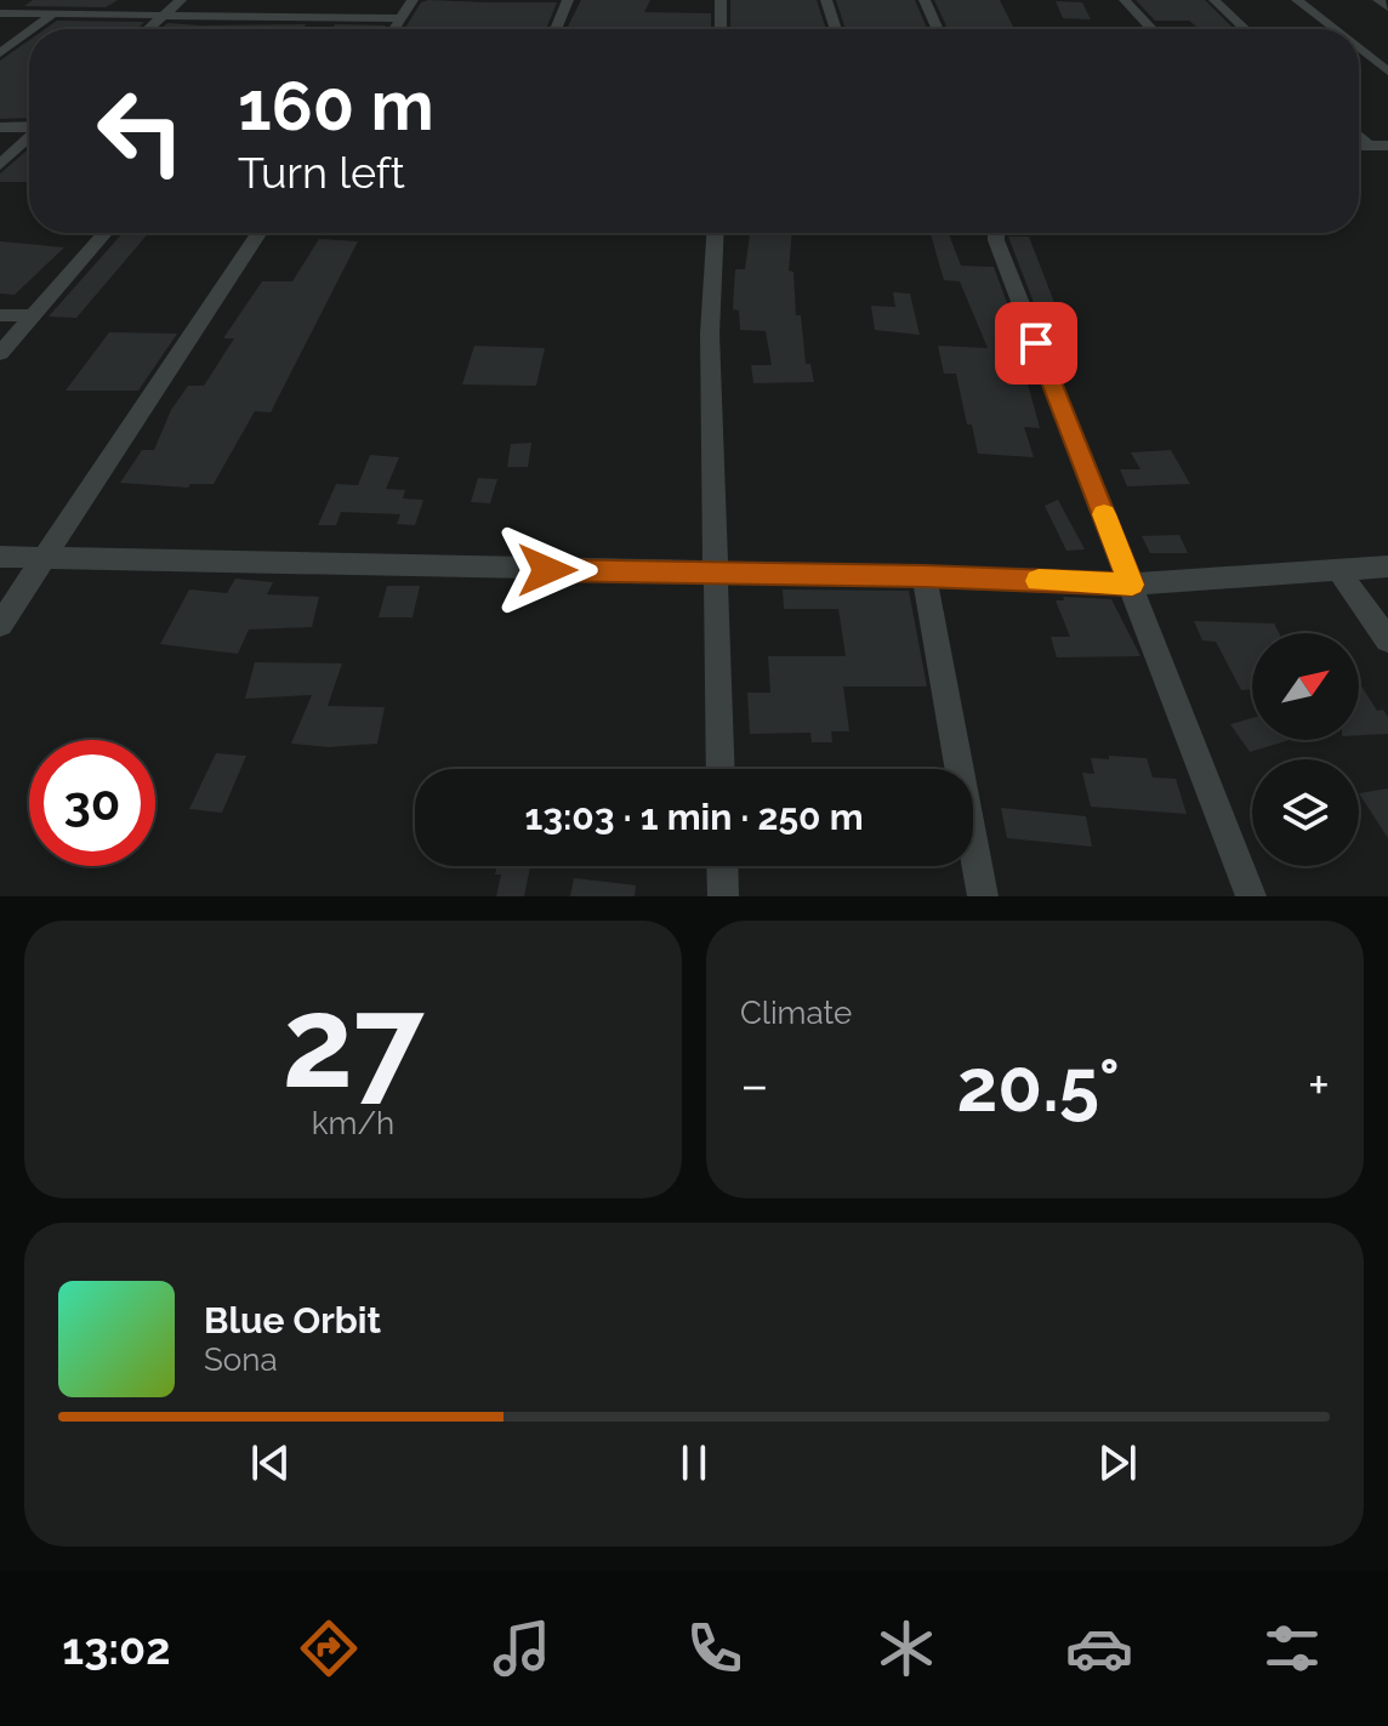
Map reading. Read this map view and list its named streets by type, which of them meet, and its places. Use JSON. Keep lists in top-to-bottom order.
{
  "north": "top right",
  "page": {
    "turn": ["160 m", "Turn left"],
    "limit": "30",
    "trip": "13:03 · 1 min · 250 m",
    "tile": [
      ["27", "km/h"],
      "Climate"
    ],
    "heat": ["−", "20.5°", "+"],
    "song": ["Blue Orbit", "Sona"],
    "tabs": "13:02"
  }
}
